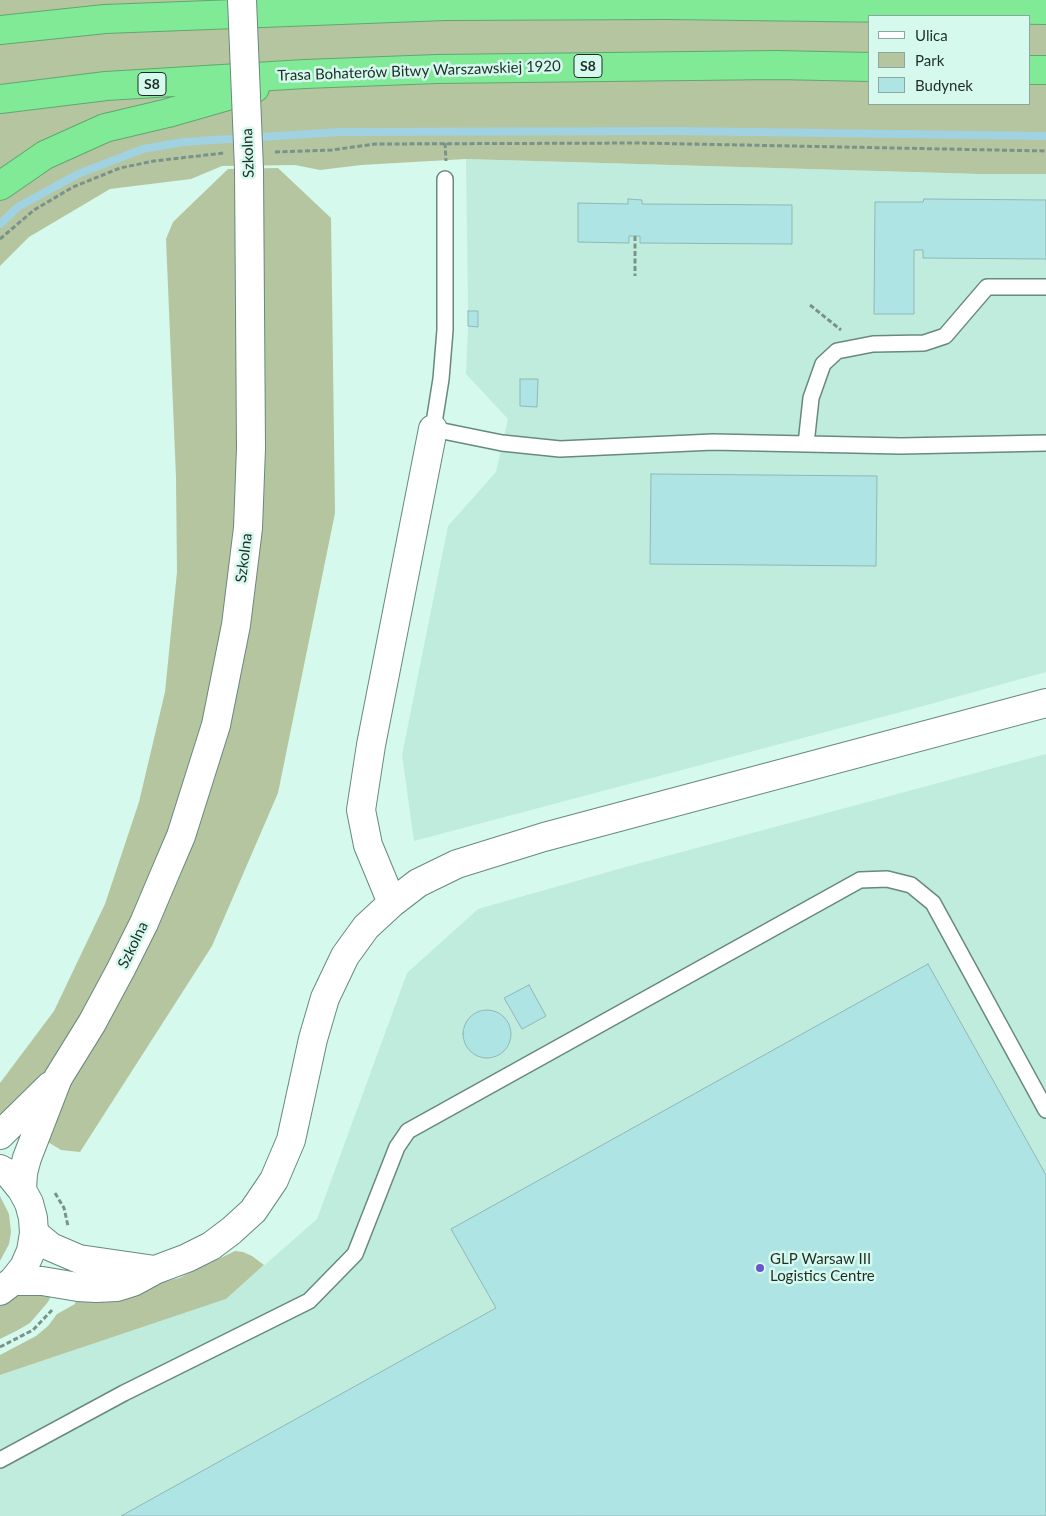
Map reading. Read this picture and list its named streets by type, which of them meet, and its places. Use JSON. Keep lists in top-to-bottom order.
{
  "streets": {
    "highway": ["S8", "Trasa Bohaterów Bitwy Warszawskiej 1920"],
    "street": ["Szkolna"]
  },
  "places": ["GLP Warsaw III Logistics Centre"],
  "legend": ["Ulica", "Park", "Budynek"]
}
